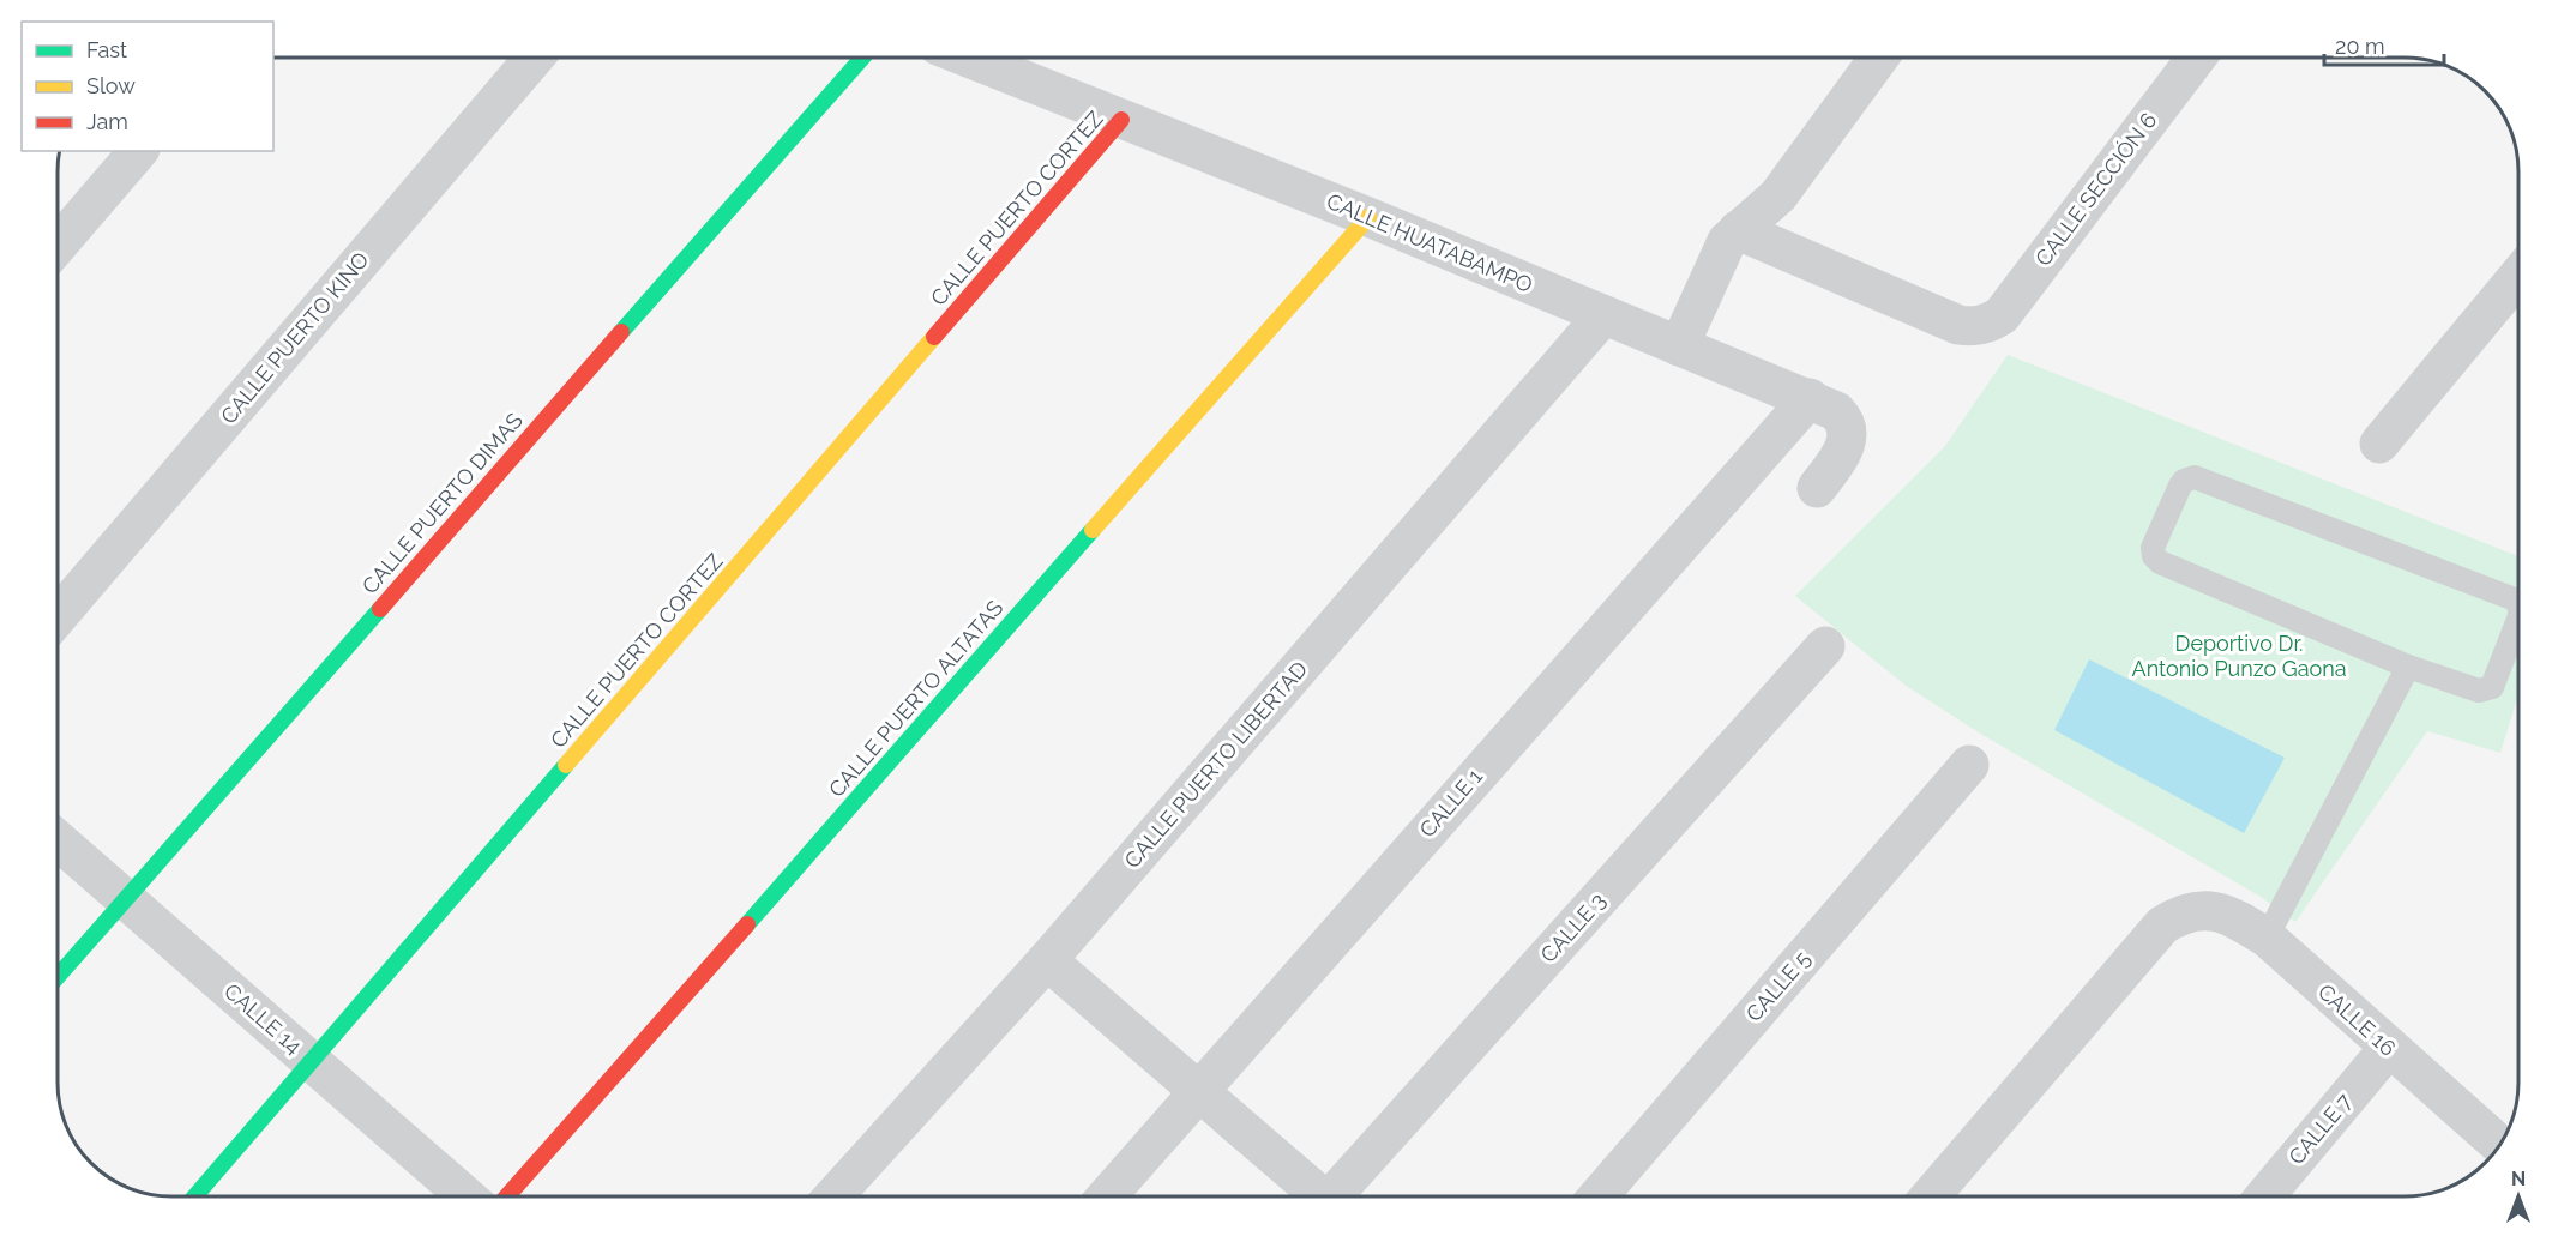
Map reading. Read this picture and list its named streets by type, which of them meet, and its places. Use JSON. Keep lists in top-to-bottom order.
{
  "streets": {
    "street": [
      "CALLE SECCIÓN 6",
      "CALLE PUERTO CORTEZ",
      "CALLE HUATABAMPO",
      "CALLE PUERTO KINO",
      "CALLE PUERTO DIMAS",
      "CALLE PUERTO ALTATAS",
      "CALLE PUERTO LIBERTAD",
      "CALLE 1",
      "CALLE 3",
      "CALLE 5",
      "CALLE 14",
      "CALLE 16",
      "CALLE 7"
    ]
  },
  "crossings": [
    ["CALLE PUERTO CORTEZ", "CALLE HUATABAMPO"],
    ["CALLE PUERTO CORTEZ", "CALLE 14"],
    ["CALLE HUATABAMPO", "CALLE PUERTO ALTATAS"],
    ["CALLE HUATABAMPO", "CALLE PUERTO LIBERTAD"],
    ["CALLE HUATABAMPO", "CALLE 1"],
    ["CALLE PUERTO DIMAS", "CALLE 14"],
    ["CALLE 16", "CALLE 7"]
  ],
  "parks": ["Deportivo Dr. Antonio Punzo Gaona"],
  "legend": ["Fast", "Slow", "Jam"],
  "scale_bar": "20 m",
  "north": "top"
}
